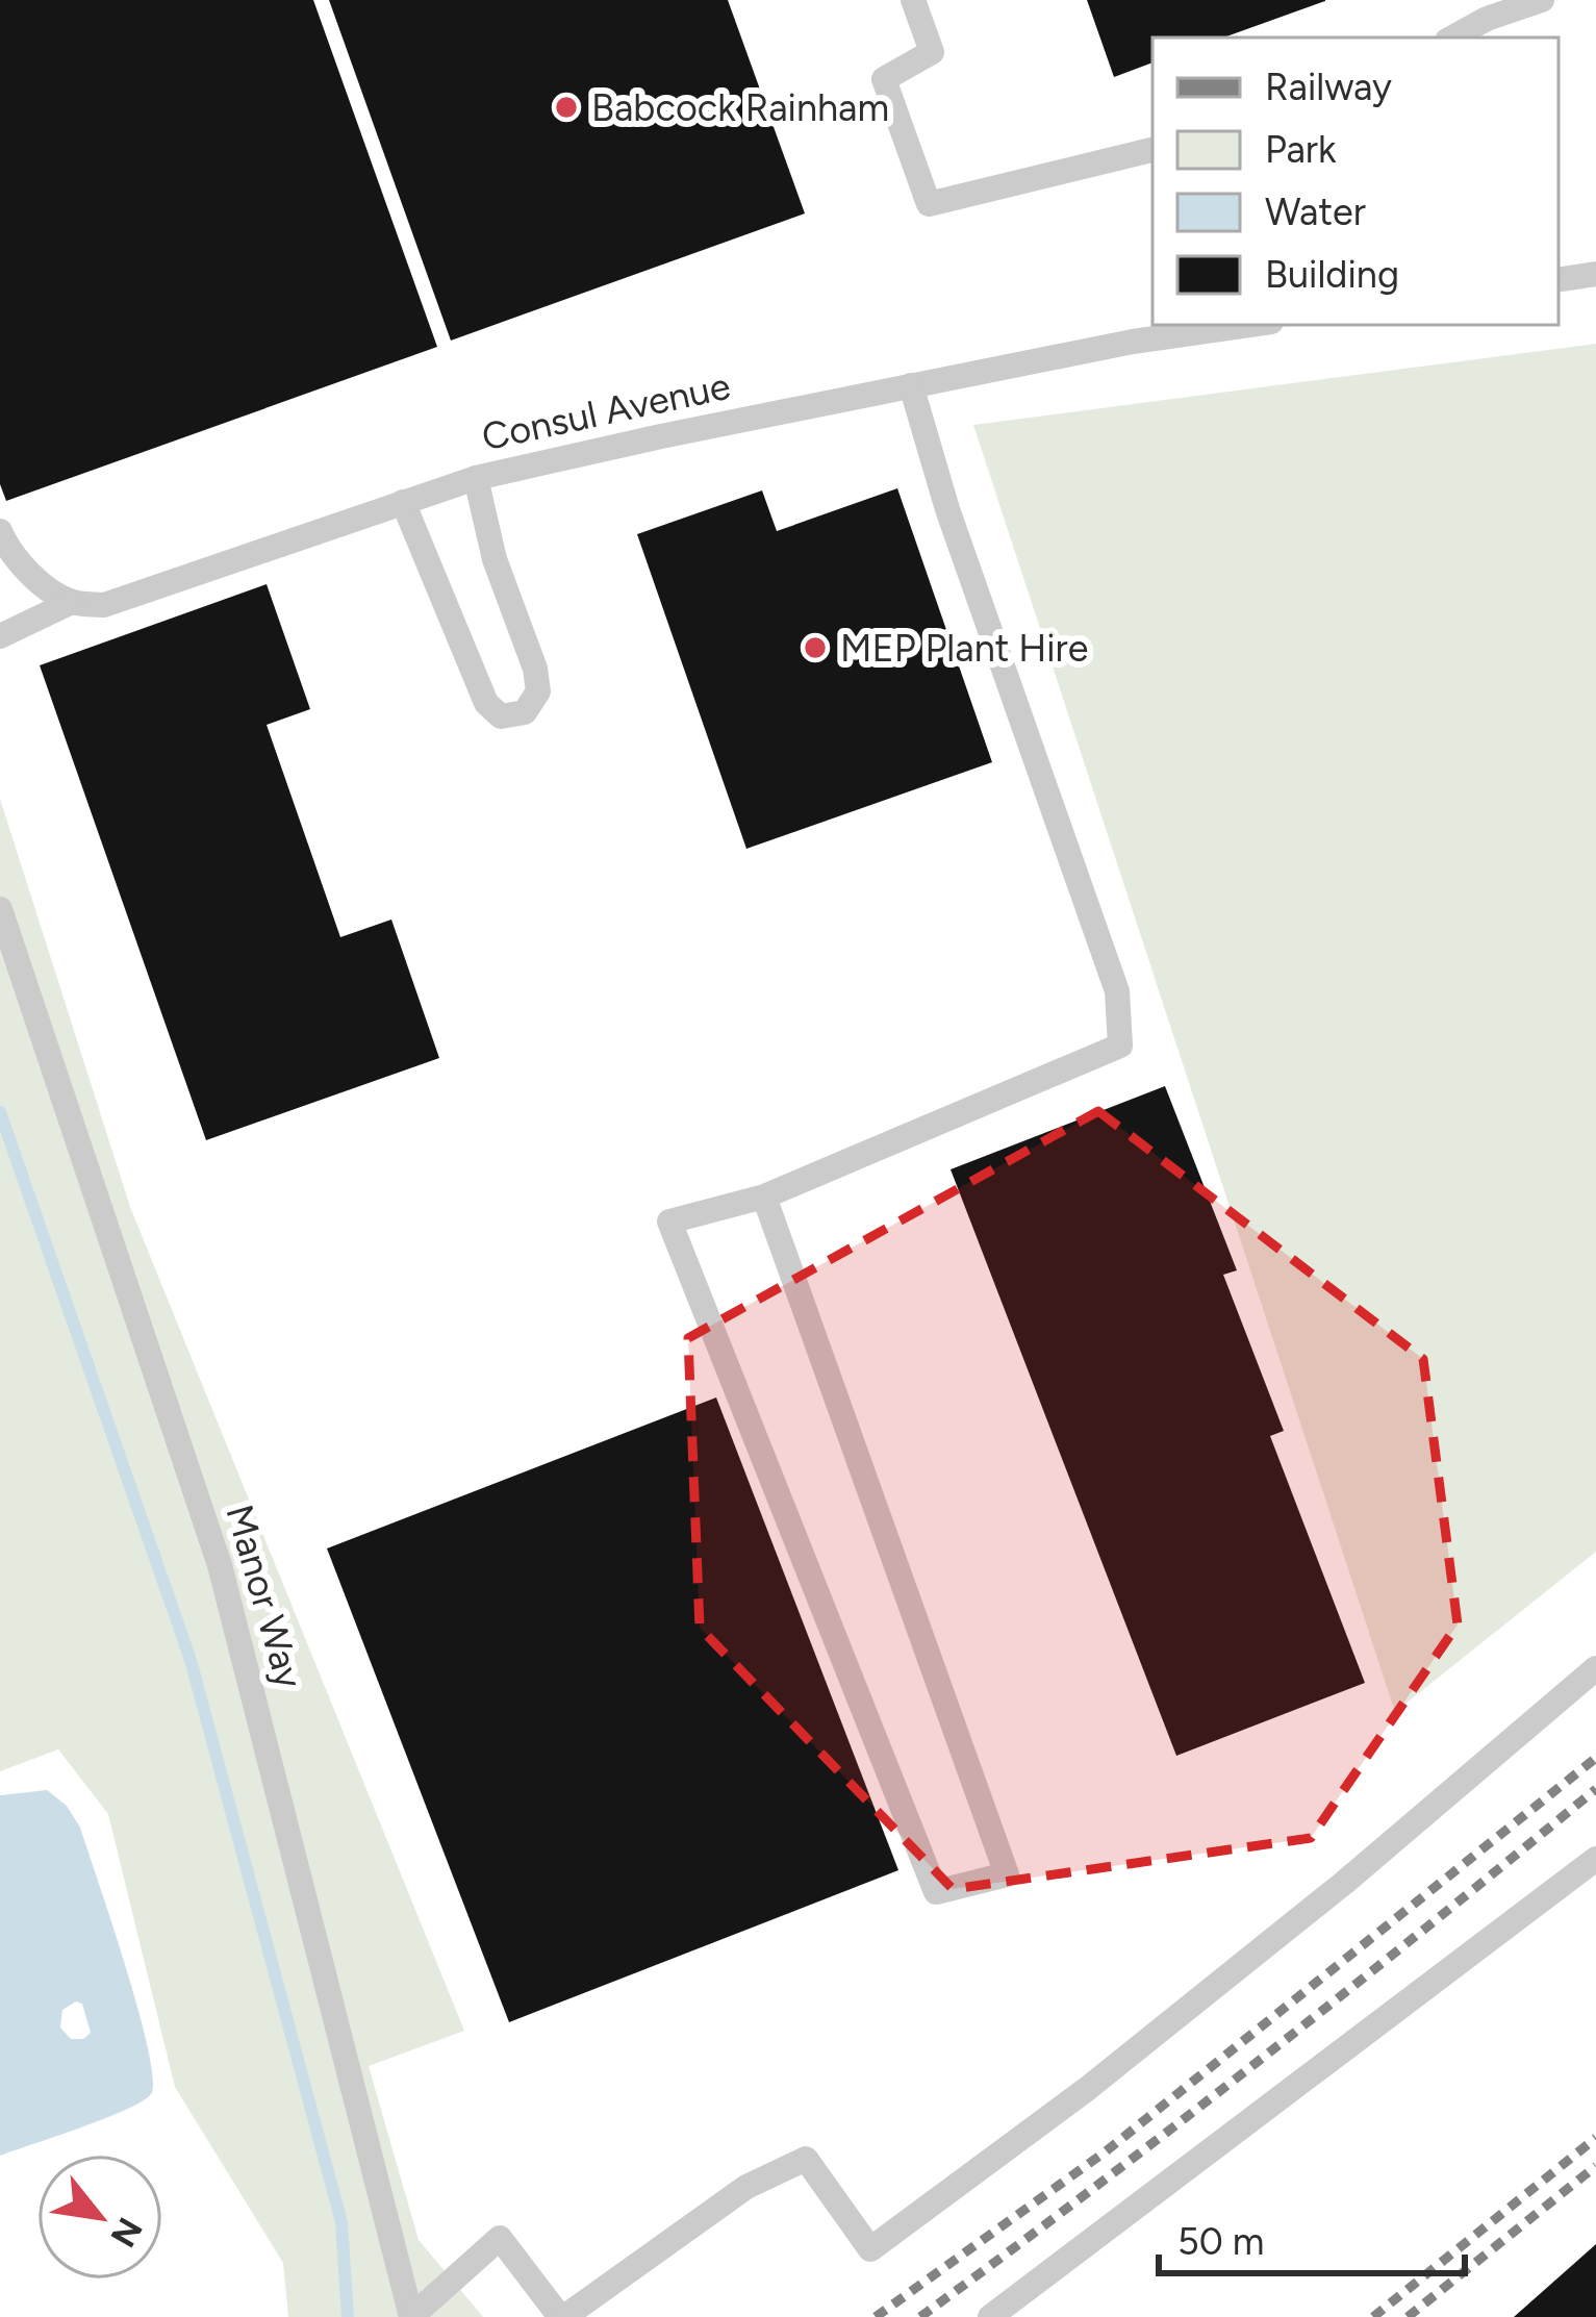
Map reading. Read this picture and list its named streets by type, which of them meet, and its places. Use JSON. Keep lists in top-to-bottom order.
{
  "streets": {
    "lane": ["Consul Avenue", "Manor Way"]
  },
  "places": ["Babcock Rainham", "MEP Plant Hire"],
  "legend": [
    "Railway",
    "Park",
    "Water",
    "Building"
  ],
  "scale_bar": "50 m",
  "north": "bottom right"
}
